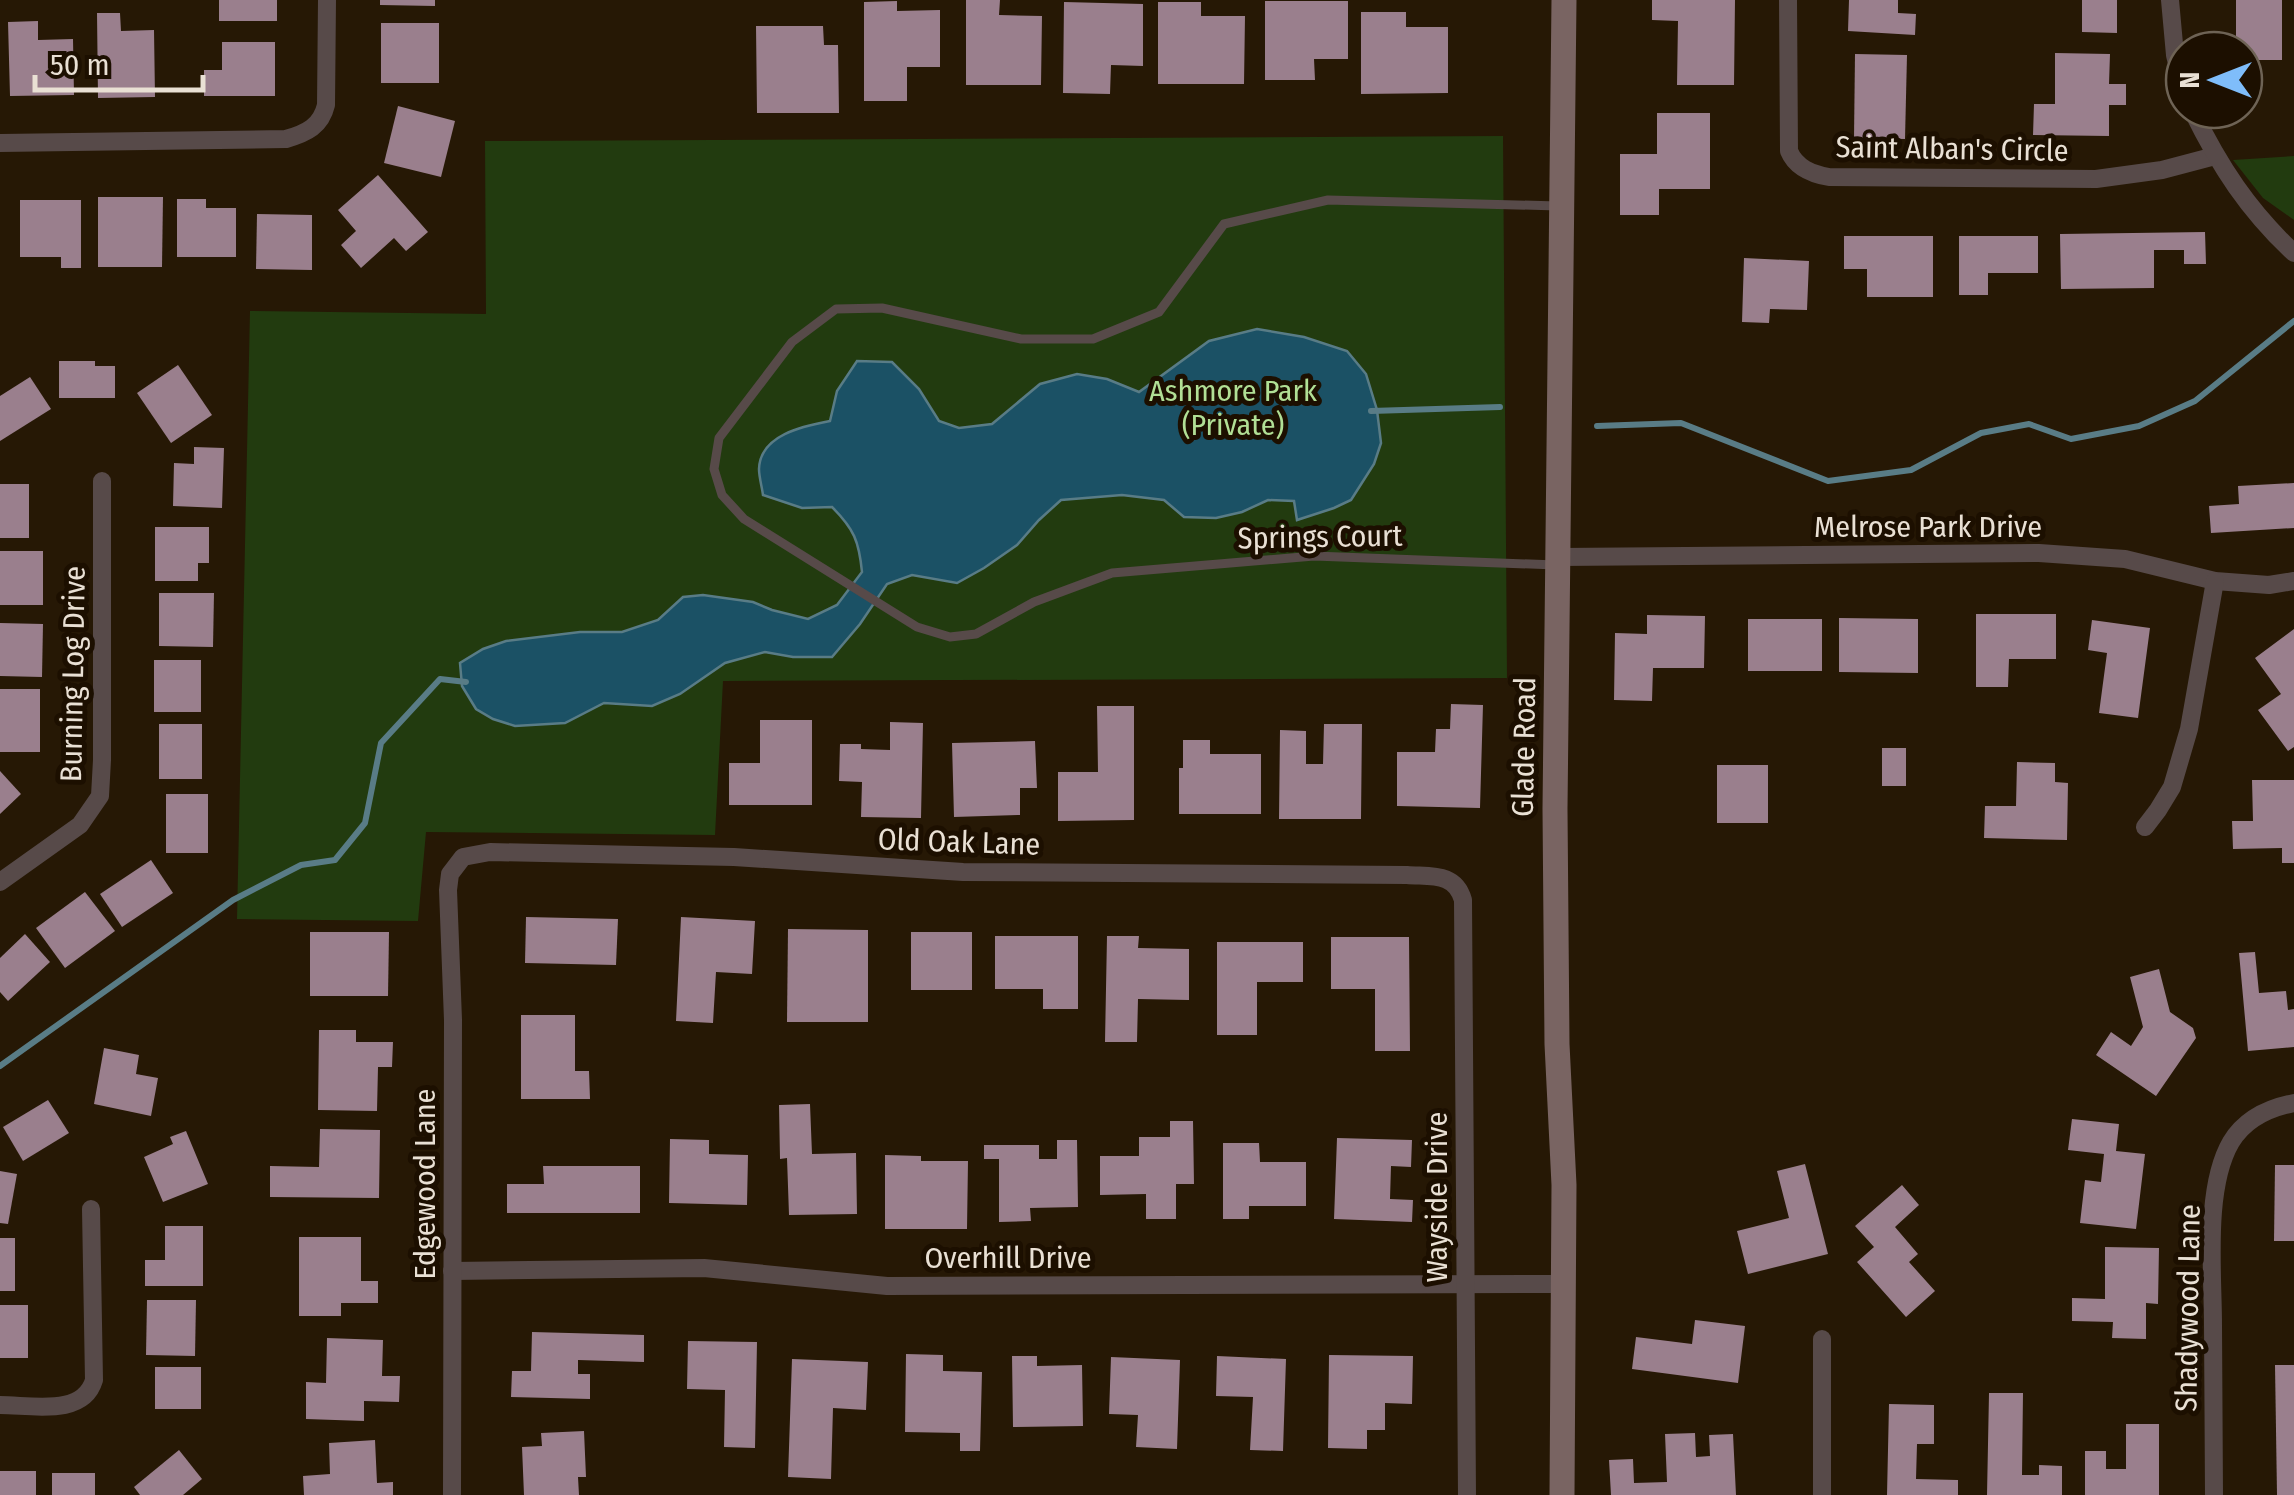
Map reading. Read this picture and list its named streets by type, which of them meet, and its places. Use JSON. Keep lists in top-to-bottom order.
{
  "streets": {
    "main road": ["Glade Road"],
    "street": [
      "Saint Alban's Circle",
      "Melrose Park Drive",
      "Burning Log Drive",
      "Old Oak Lane",
      "Edgewood Lane",
      "Wayside Drive",
      "Overhill Drive",
      "Shadywood Lane"
    ],
    "lane": ["Springs Court"]
  },
  "crossings": [
    ["Melrose Park Drive", "Springs Court"],
    ["Melrose Park Drive", "Glade Road"],
    ["Springs Court", "Glade Road"],
    ["Glade Road", "Overhill Drive"],
    ["Old Oak Lane", "Edgewood Lane"],
    ["Old Oak Lane", "Wayside Drive"],
    ["Edgewood Lane", "Overhill Drive"],
    ["Wayside Drive", "Overhill Drive"]
  ],
  "parks": ["Ashmore Park (Private)"],
  "scale_bar": "50 m",
  "north": "left"
}
